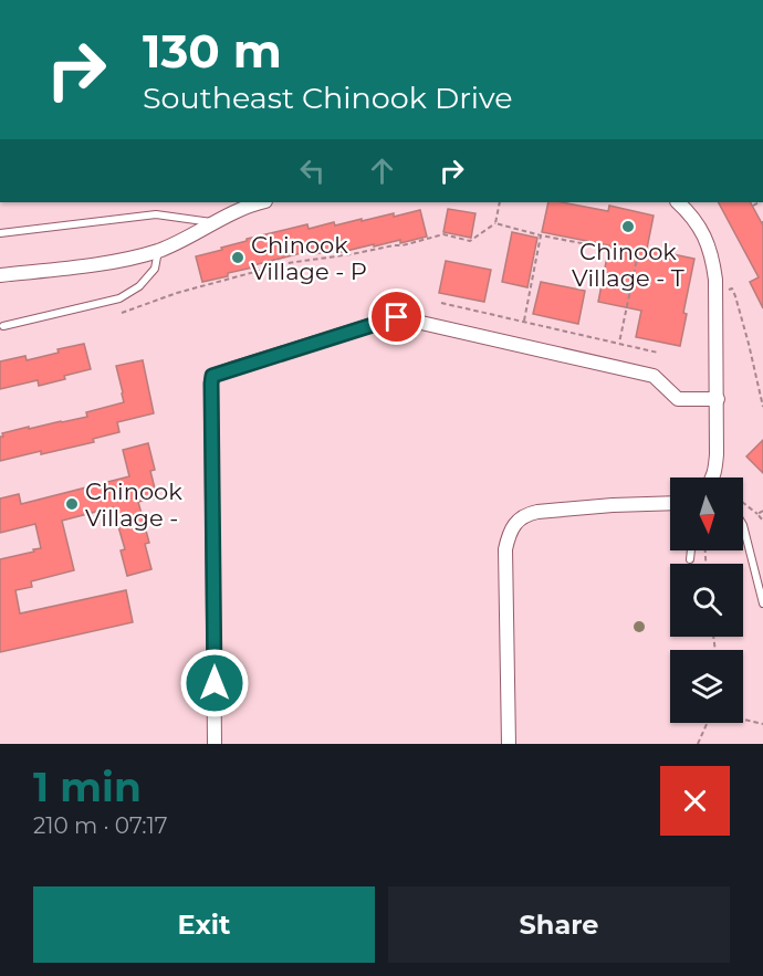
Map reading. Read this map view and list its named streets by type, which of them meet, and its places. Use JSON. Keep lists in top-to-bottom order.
{
  "places": ["Chinook Village - T", "Chinook Village - P", "Chinook Village -"],
  "north": "bottom",
  "page": {
    "turn": ["130 m", "Southeast Chinook Drive"],
    "heading": ["1 min", "210 m · 07:17"],
    "buttons": ["Exit", "Share"]
  }
}
